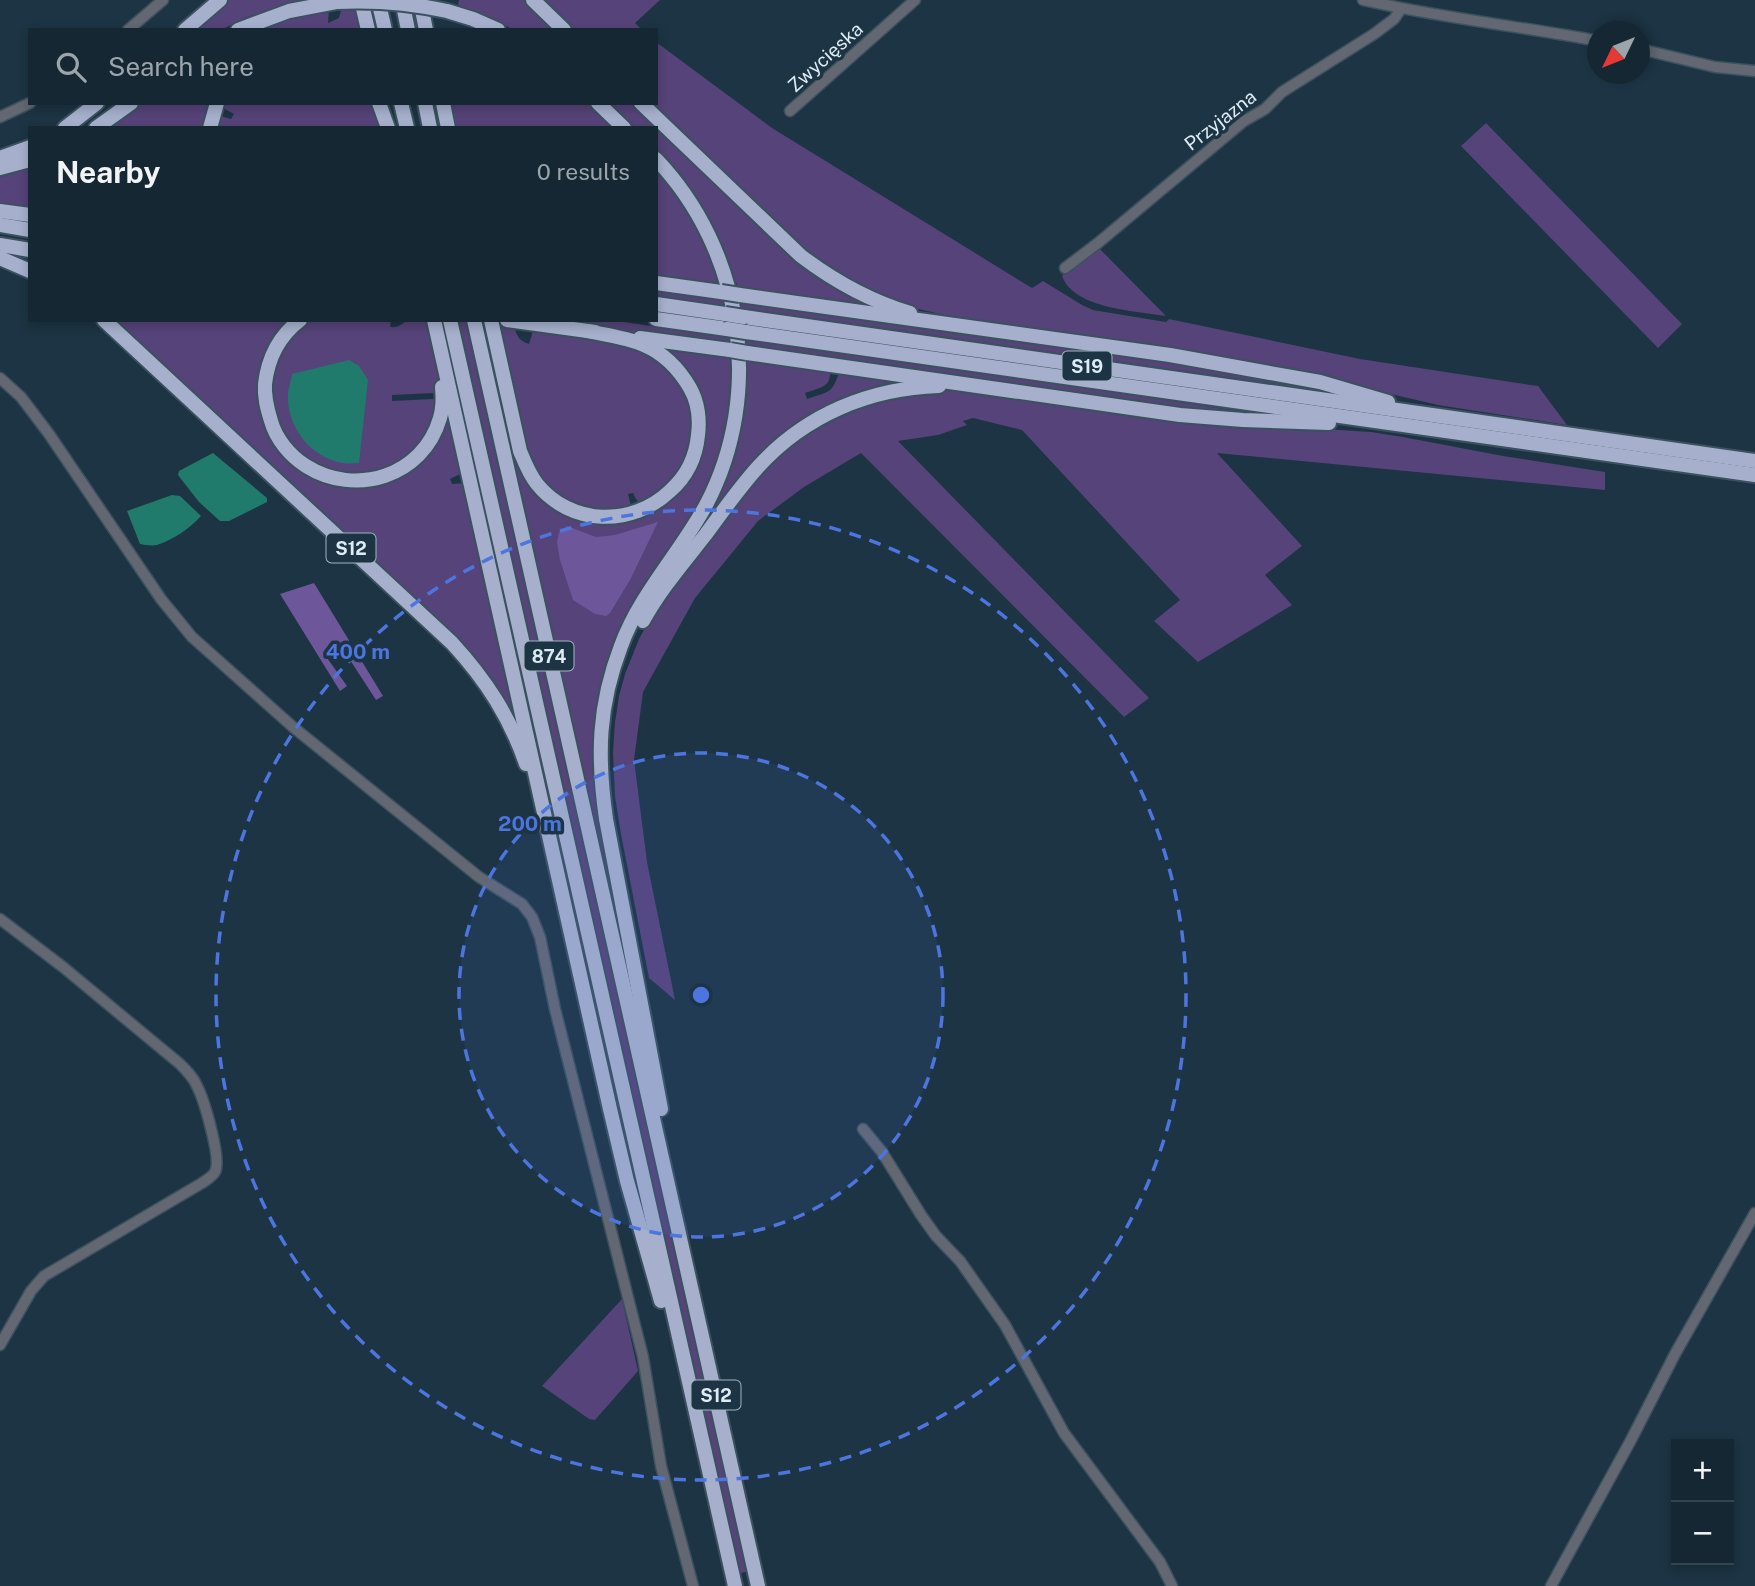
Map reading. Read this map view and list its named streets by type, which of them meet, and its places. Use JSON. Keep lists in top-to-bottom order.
{
  "streets": {
    "highway": ["S19", "S12", "874"],
    "street": ["Zwycięska", "Przyjazna"]
  },
  "crossings": [
    ["S12", "874"]
  ],
  "north": "bottom left",
  "page": {
    "search": "Search here",
    "heading": ["Nearby", "0 results"],
    "map_buttons": ["+", "−"]
  },
  "rings": ["400 m", "200 m"]
}
